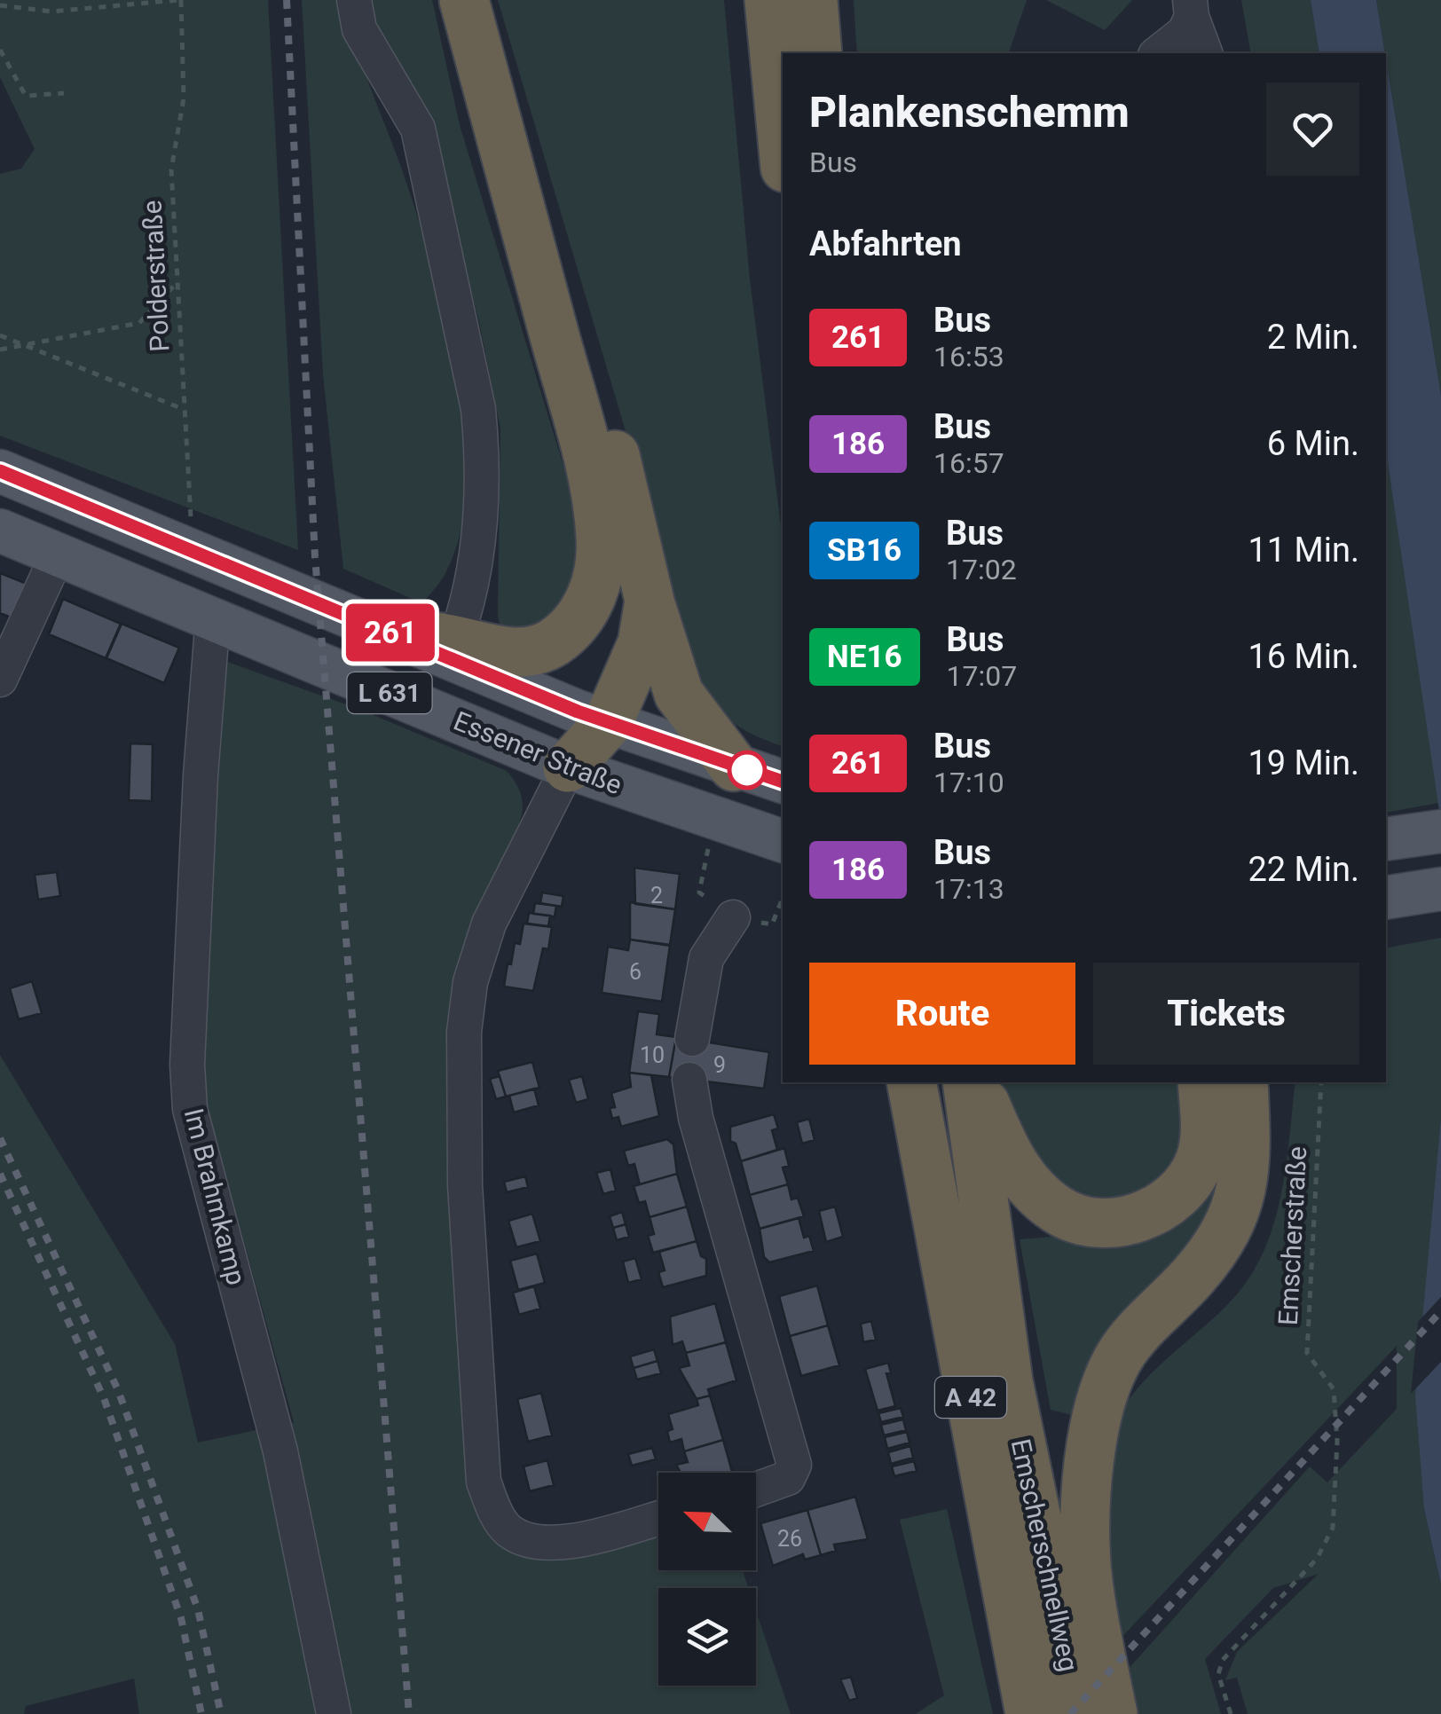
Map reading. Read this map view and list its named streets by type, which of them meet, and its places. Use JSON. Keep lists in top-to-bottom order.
{
  "streets": {
    "highway": ["A 42", "Emscherschnellweg"],
    "main road": ["L 631", "Essener Straße"],
    "street": ["Im Brahmkamp"],
    "path": ["Polderstraße", "Emscherstraße"]
  },
  "crossings": [
    ["Polderstraße", "Essener Straße"],
    ["Essener Straße", "Im Brahmkamp"]
  ],
  "lines": ["bus line 261"],
  "house_numbers": [
    "2",
    "6",
    "10",
    "9",
    "26"
  ],
  "north": "top left",
  "page": {
    "on_map": "261",
    "heading": [
      ["Plankenschemm", "Bus"],
      "Abfahrten"
    ],
    "list": [
      {
        "mark": "261",
        "name": "Bus",
        "note": "16:53",
        "value": "2 Min."
      },
      {
        "mark": "186",
        "name": "Bus",
        "note": "16:57",
        "value": "6 Min."
      },
      {
        "mark": "SB16",
        "name": "Bus",
        "note": "17:02",
        "value": "11 Min."
      },
      {
        "mark": "NE16",
        "name": "Bus",
        "note": "17:07",
        "value": "16 Min."
      },
      {
        "mark": "261",
        "name": "Bus",
        "note": "17:10",
        "value": "19 Min."
      },
      {
        "mark": "186",
        "name": "Bus",
        "note": "17:13",
        "value": "22 Min."
      }
    ],
    "buttons": ["Route", "Tickets"]
  }
}
